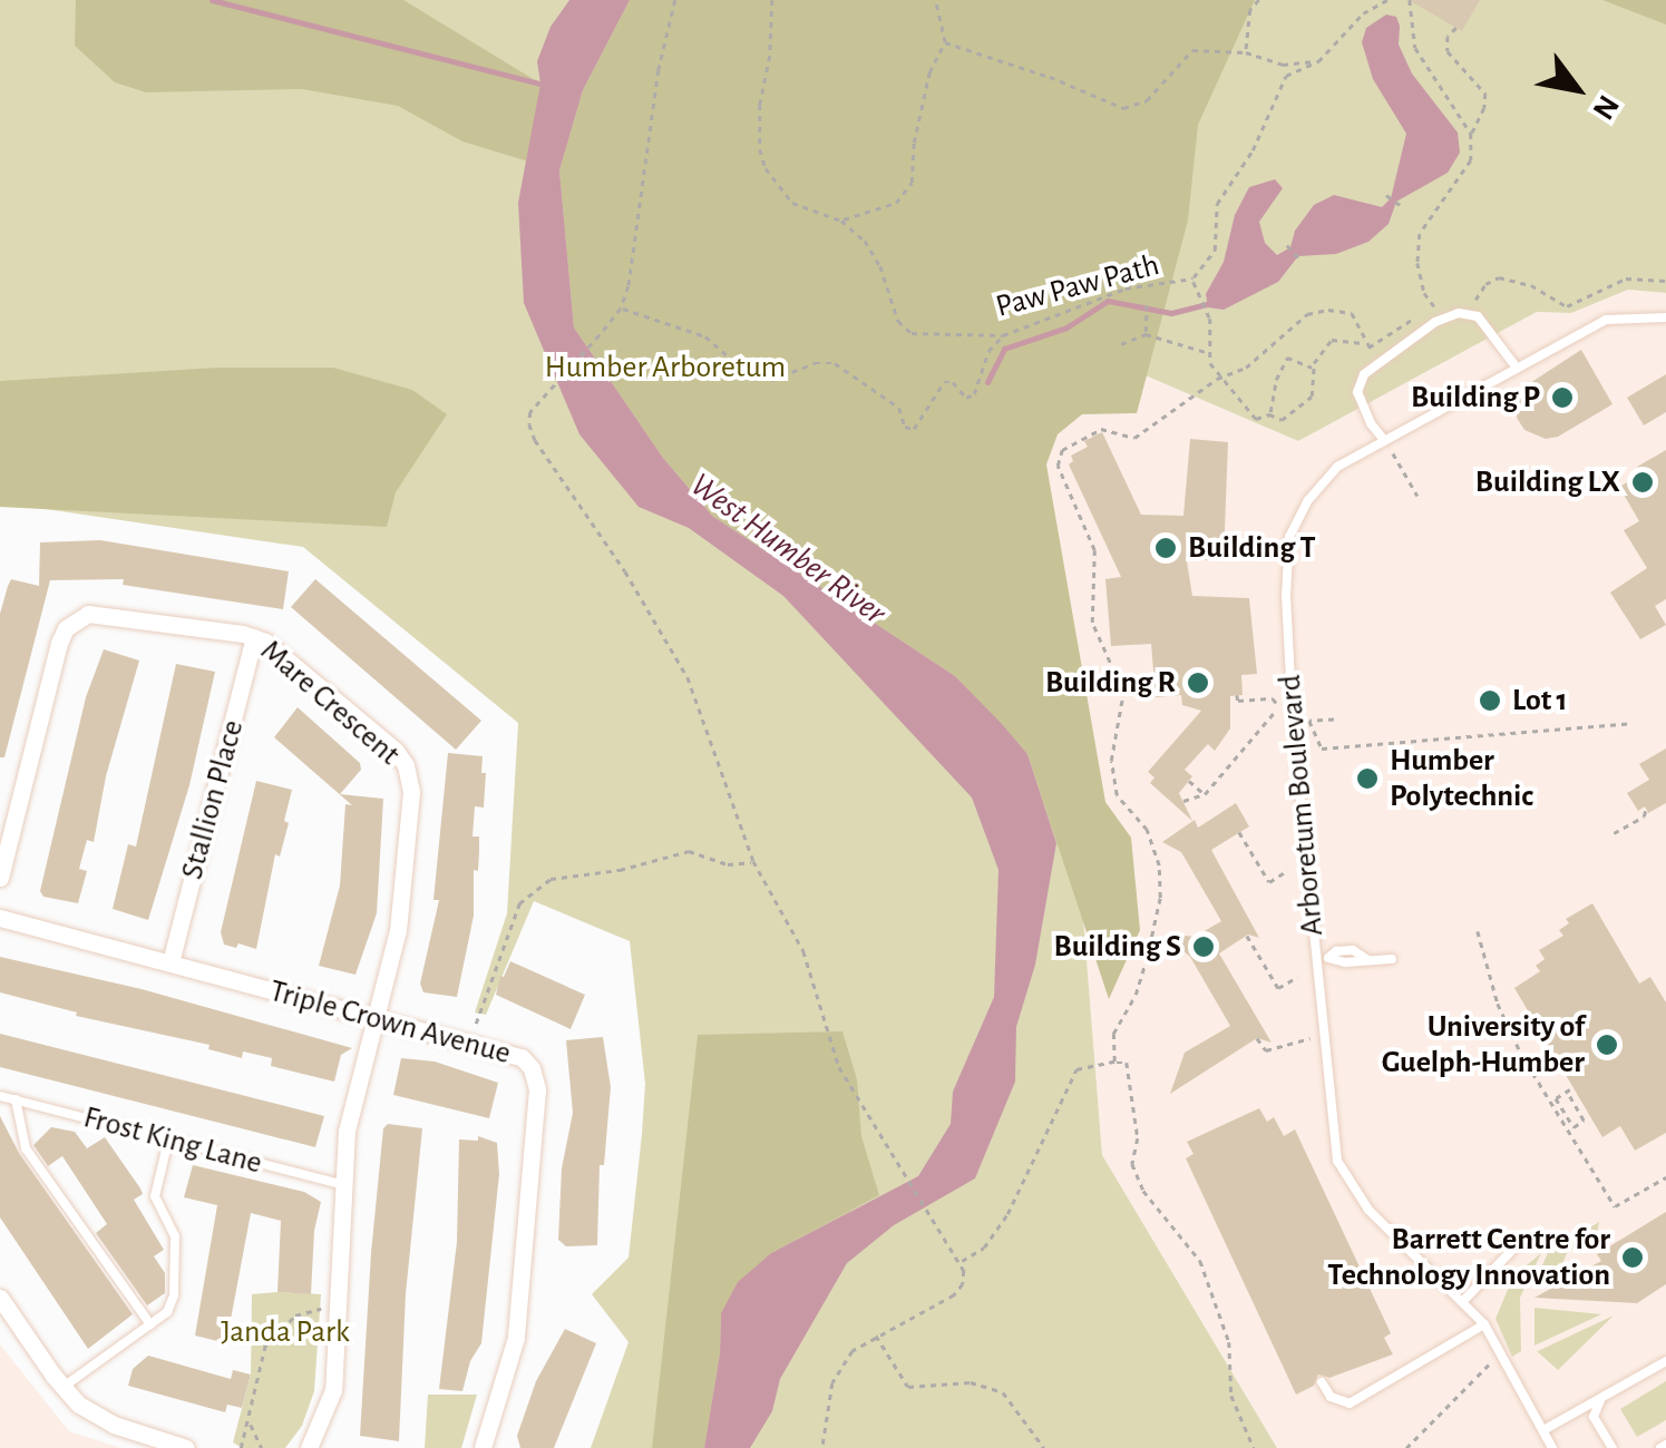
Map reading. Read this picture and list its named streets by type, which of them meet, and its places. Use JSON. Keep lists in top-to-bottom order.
{
  "streets": {
    "street": ["Mare Crescent", "Stallion Place", "Triple Crown Avenue"],
    "lane": ["Arboretum Boulevard", "Frost King Lane"],
    "path": ["Paw Paw Path"]
  },
  "crossings": [
    ["Mare Crescent", "Stallion Place"],
    ["Mare Crescent", "Triple Crown Avenue"],
    ["Mare Crescent", "Frost King Lane"],
    ["Stallion Place", "Triple Crown Avenue"]
  ],
  "water": ["West Humber River"],
  "parks": ["Humber Arboretum", "Janda Park"],
  "places": [
    "Building P",
    "Building LX",
    "Building T",
    "Building R",
    "Lot 1",
    "Humber Polytechnic",
    "Building S",
    "University of Guelph-Humber",
    "Barrett Centre for Technology Innovation"
  ],
  "north": "bottom right"
}
